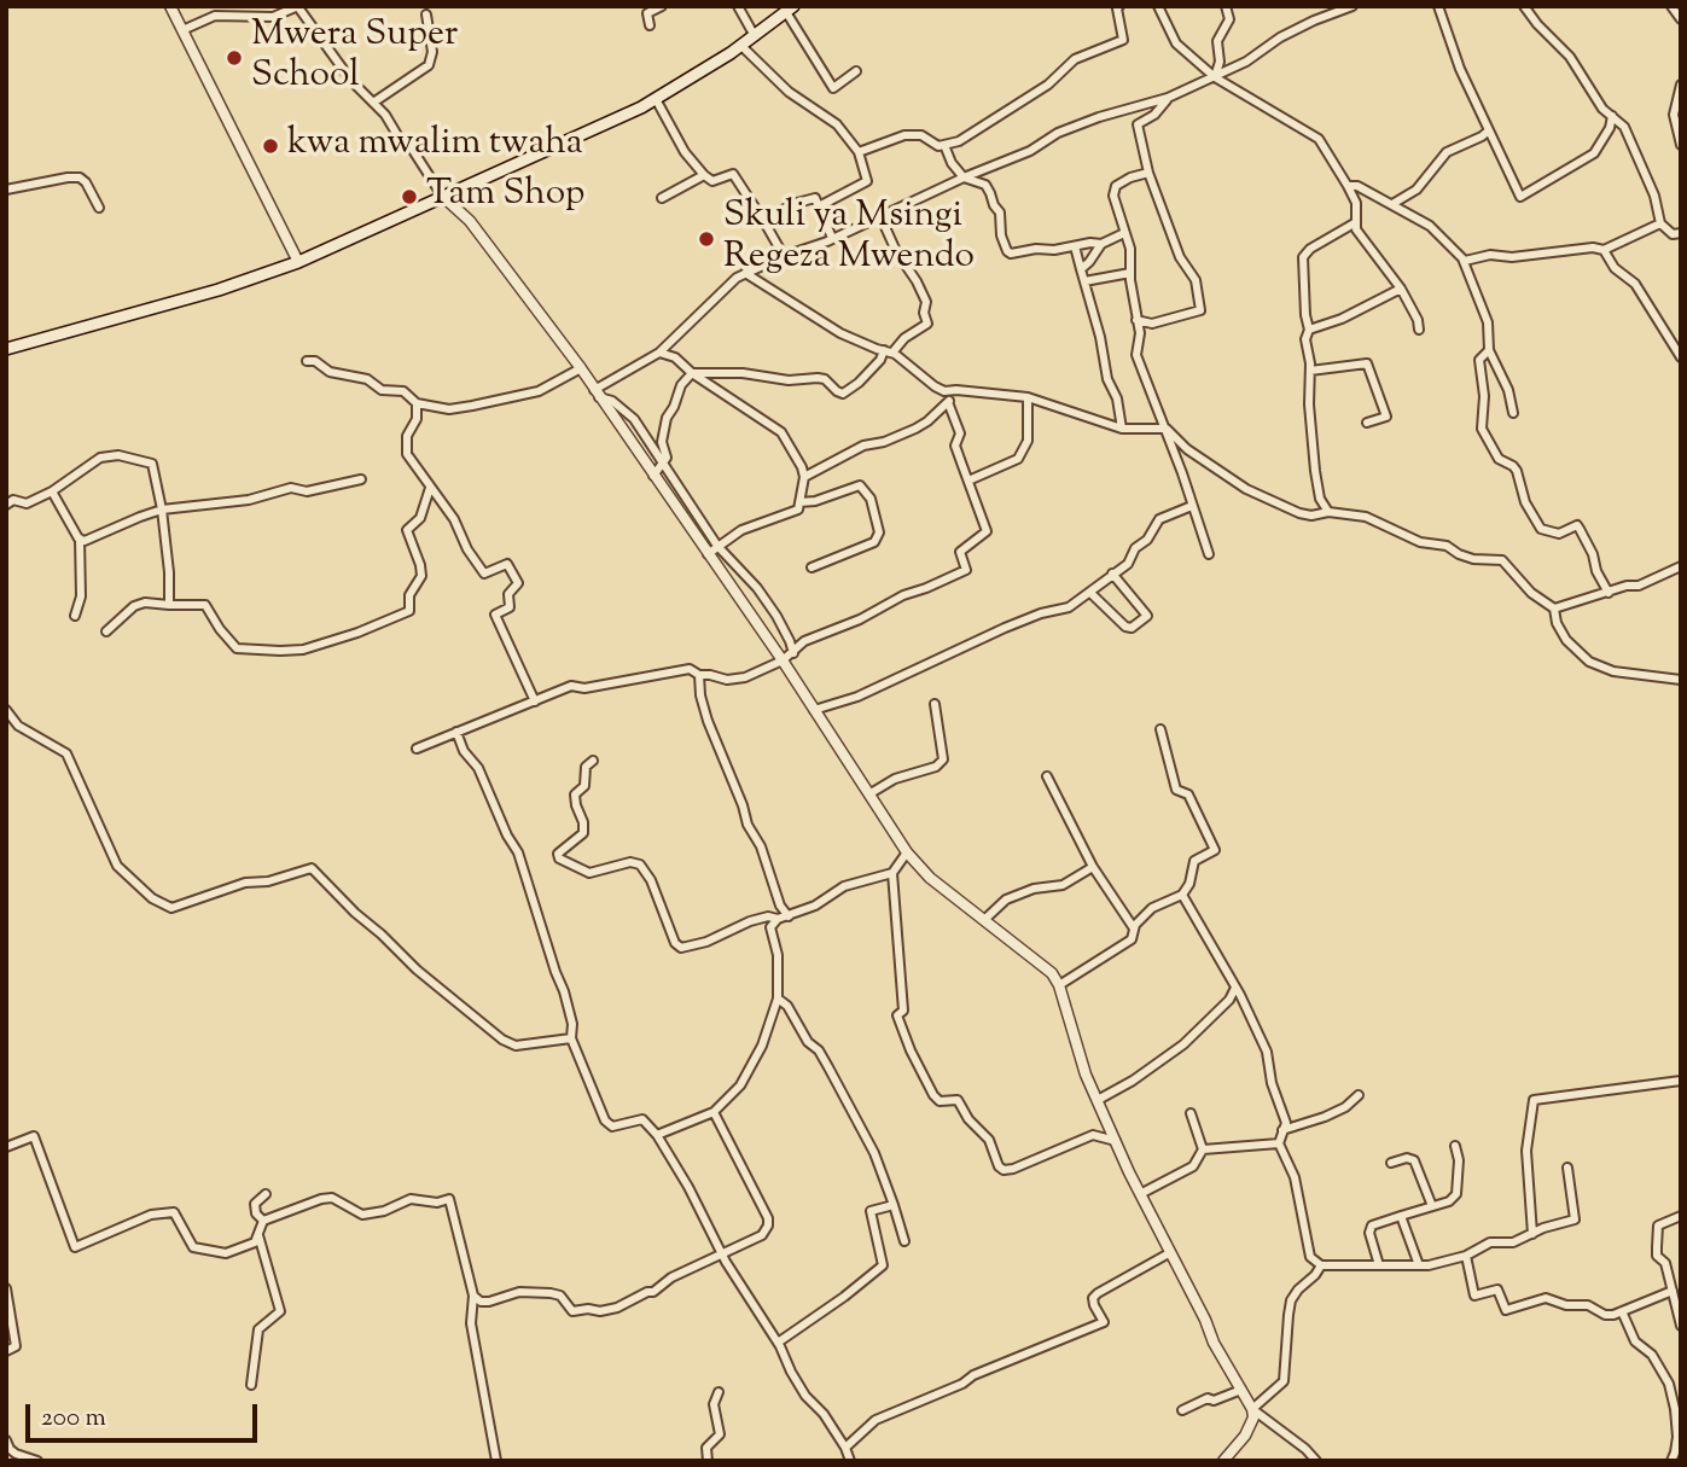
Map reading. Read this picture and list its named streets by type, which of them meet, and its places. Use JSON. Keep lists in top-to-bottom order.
{
  "places": [
    "Mwera Super School",
    "kwa mwalim twaha",
    "Tam Shop",
    "Skuli ya Msingi Regeza Mwendo"
  ],
  "scale_bar": "200 m"
}
